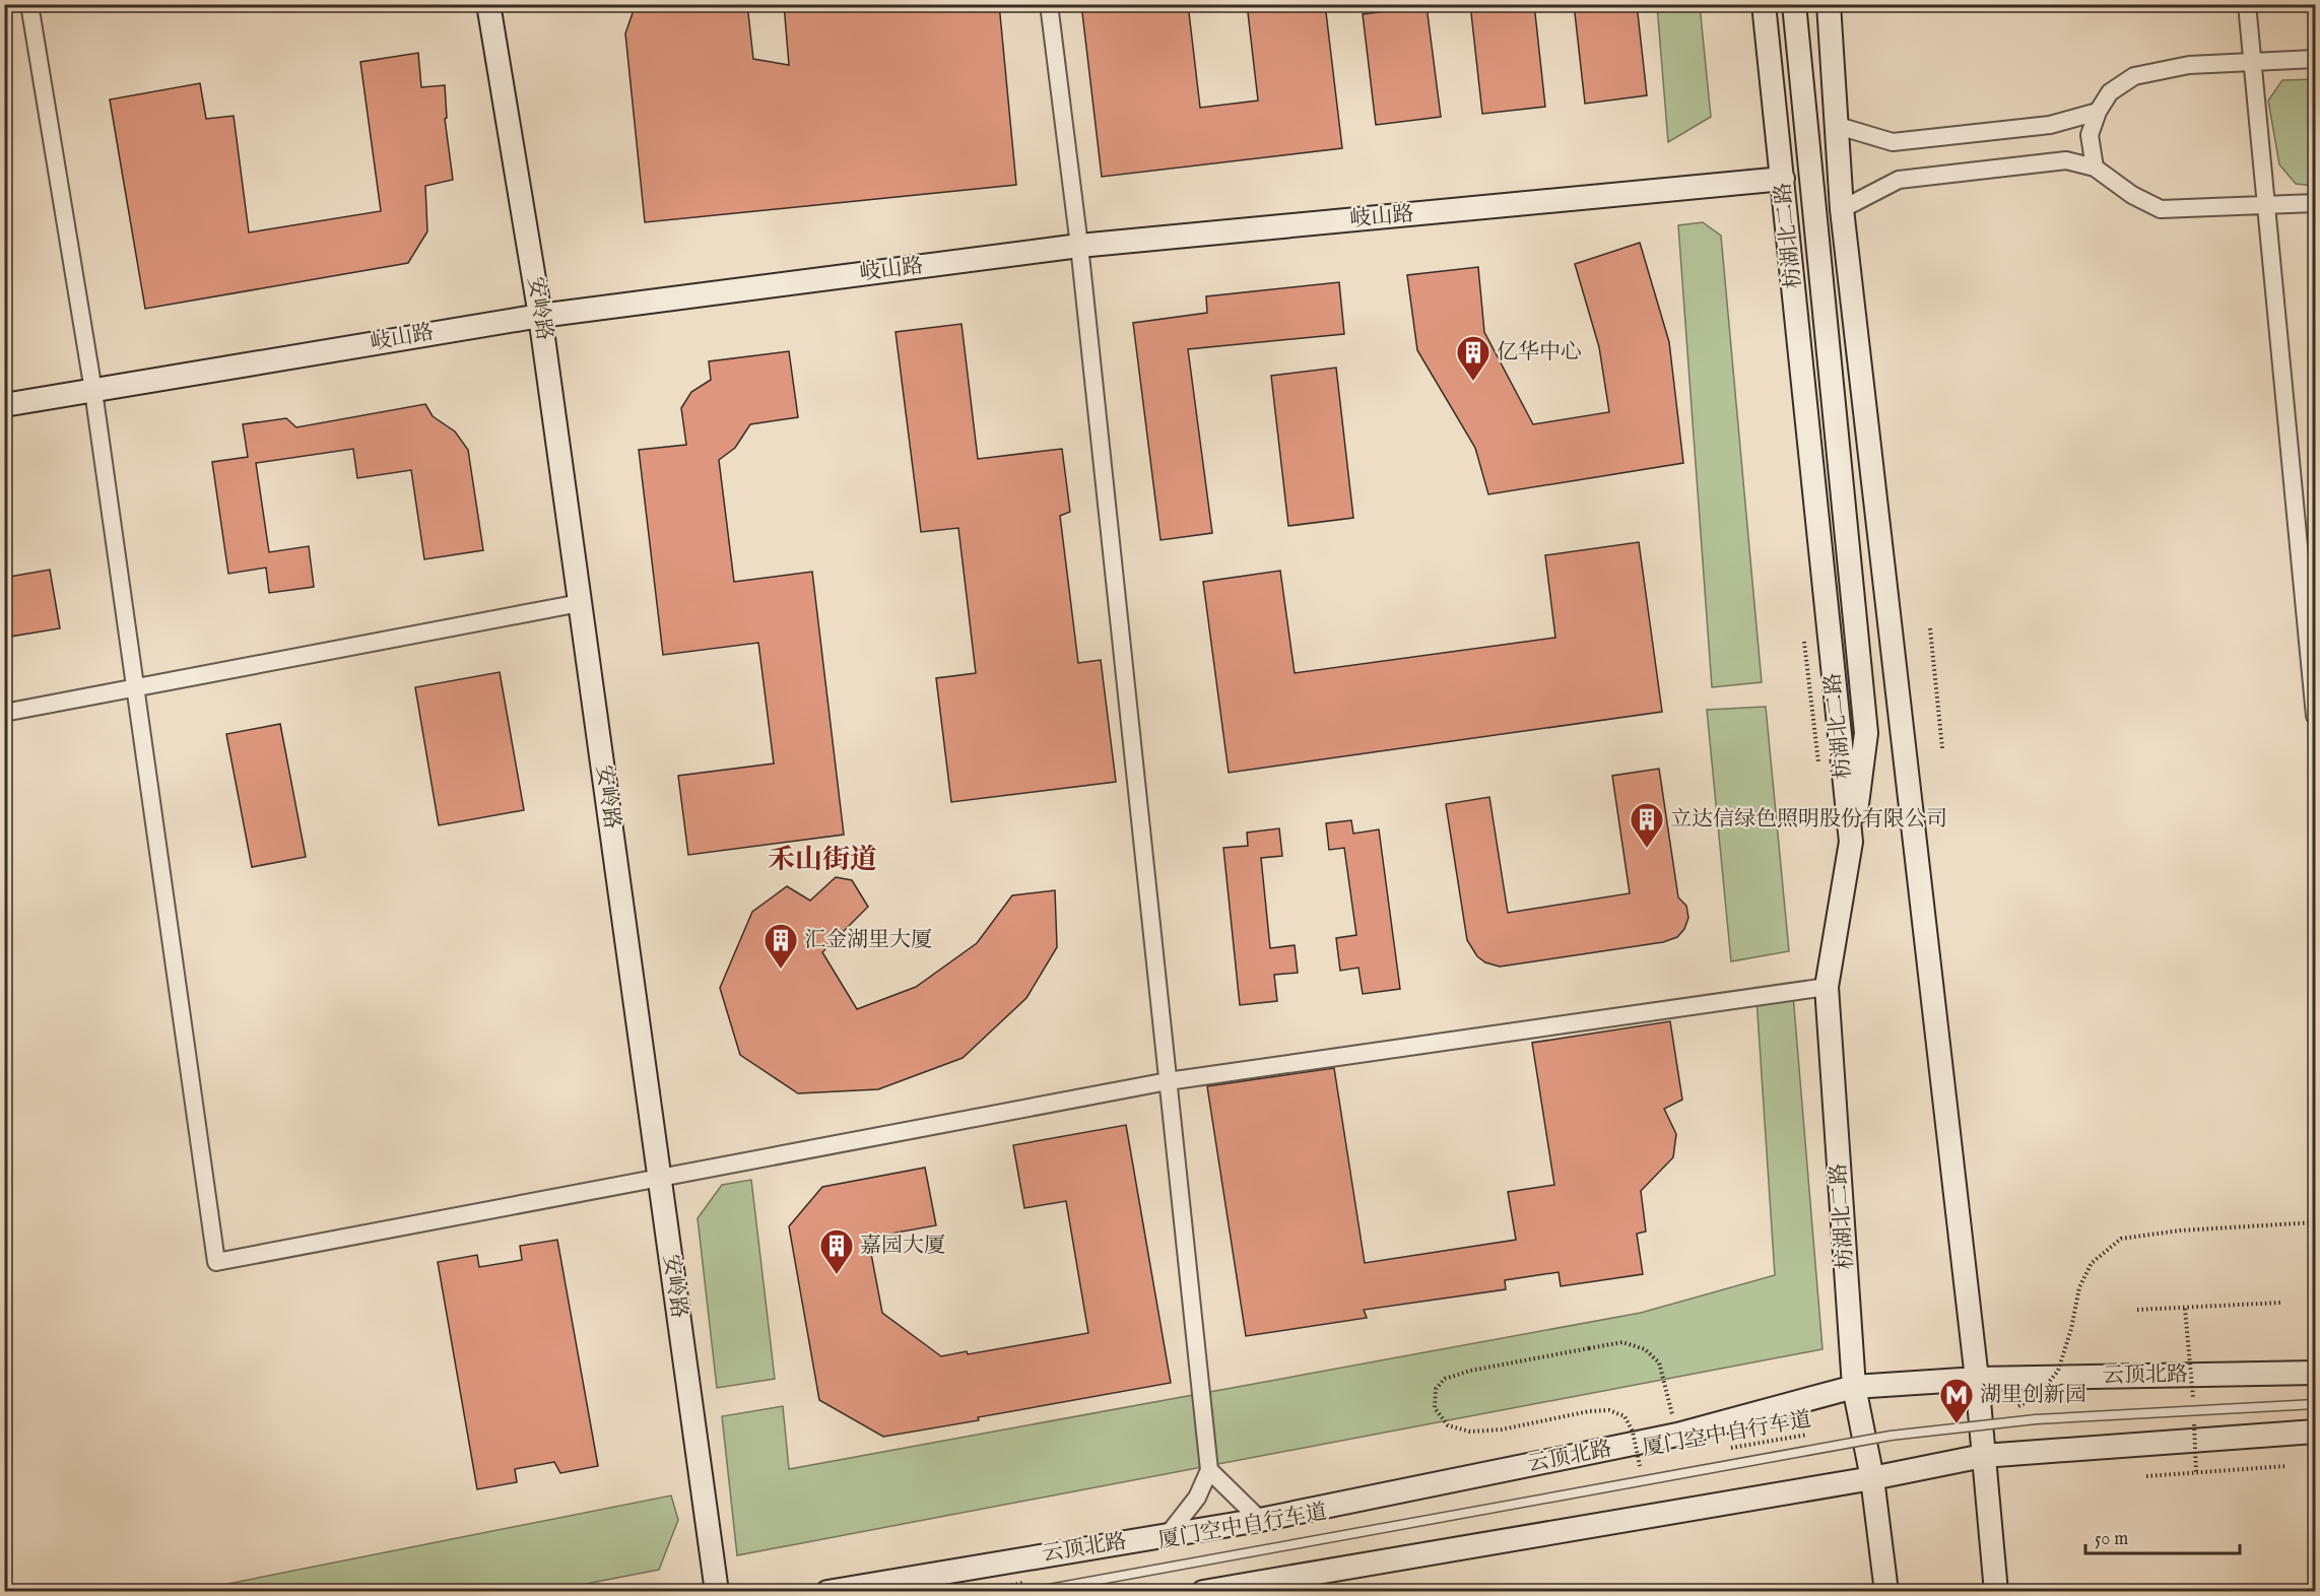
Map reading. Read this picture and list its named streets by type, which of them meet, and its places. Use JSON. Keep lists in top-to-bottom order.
{
  "streets": {
    "main road": [
      "岐山路",
      "枋湖北二路",
      "安岭路",
      "云顶北路"
    ],
    "path": ["厦门空中自行车道"]
  },
  "crossings": [
    ["岐山路", "枋湖北二路"],
    ["岐山路", "安岭路"],
    ["枋湖北二路", "云顶北路"],
    ["云顶北路", "厦门空中自行车道"]
  ],
  "districts": ["禾山街道"],
  "places": {
    "building": [
      "亿华中心",
      "立达信绿色照明股份有限公司",
      "汇金湖里大厦",
      "嘉园大厦"
    ],
    "metro station": ["湖里创新园"]
  },
  "scale_bar": "50 m"
}
